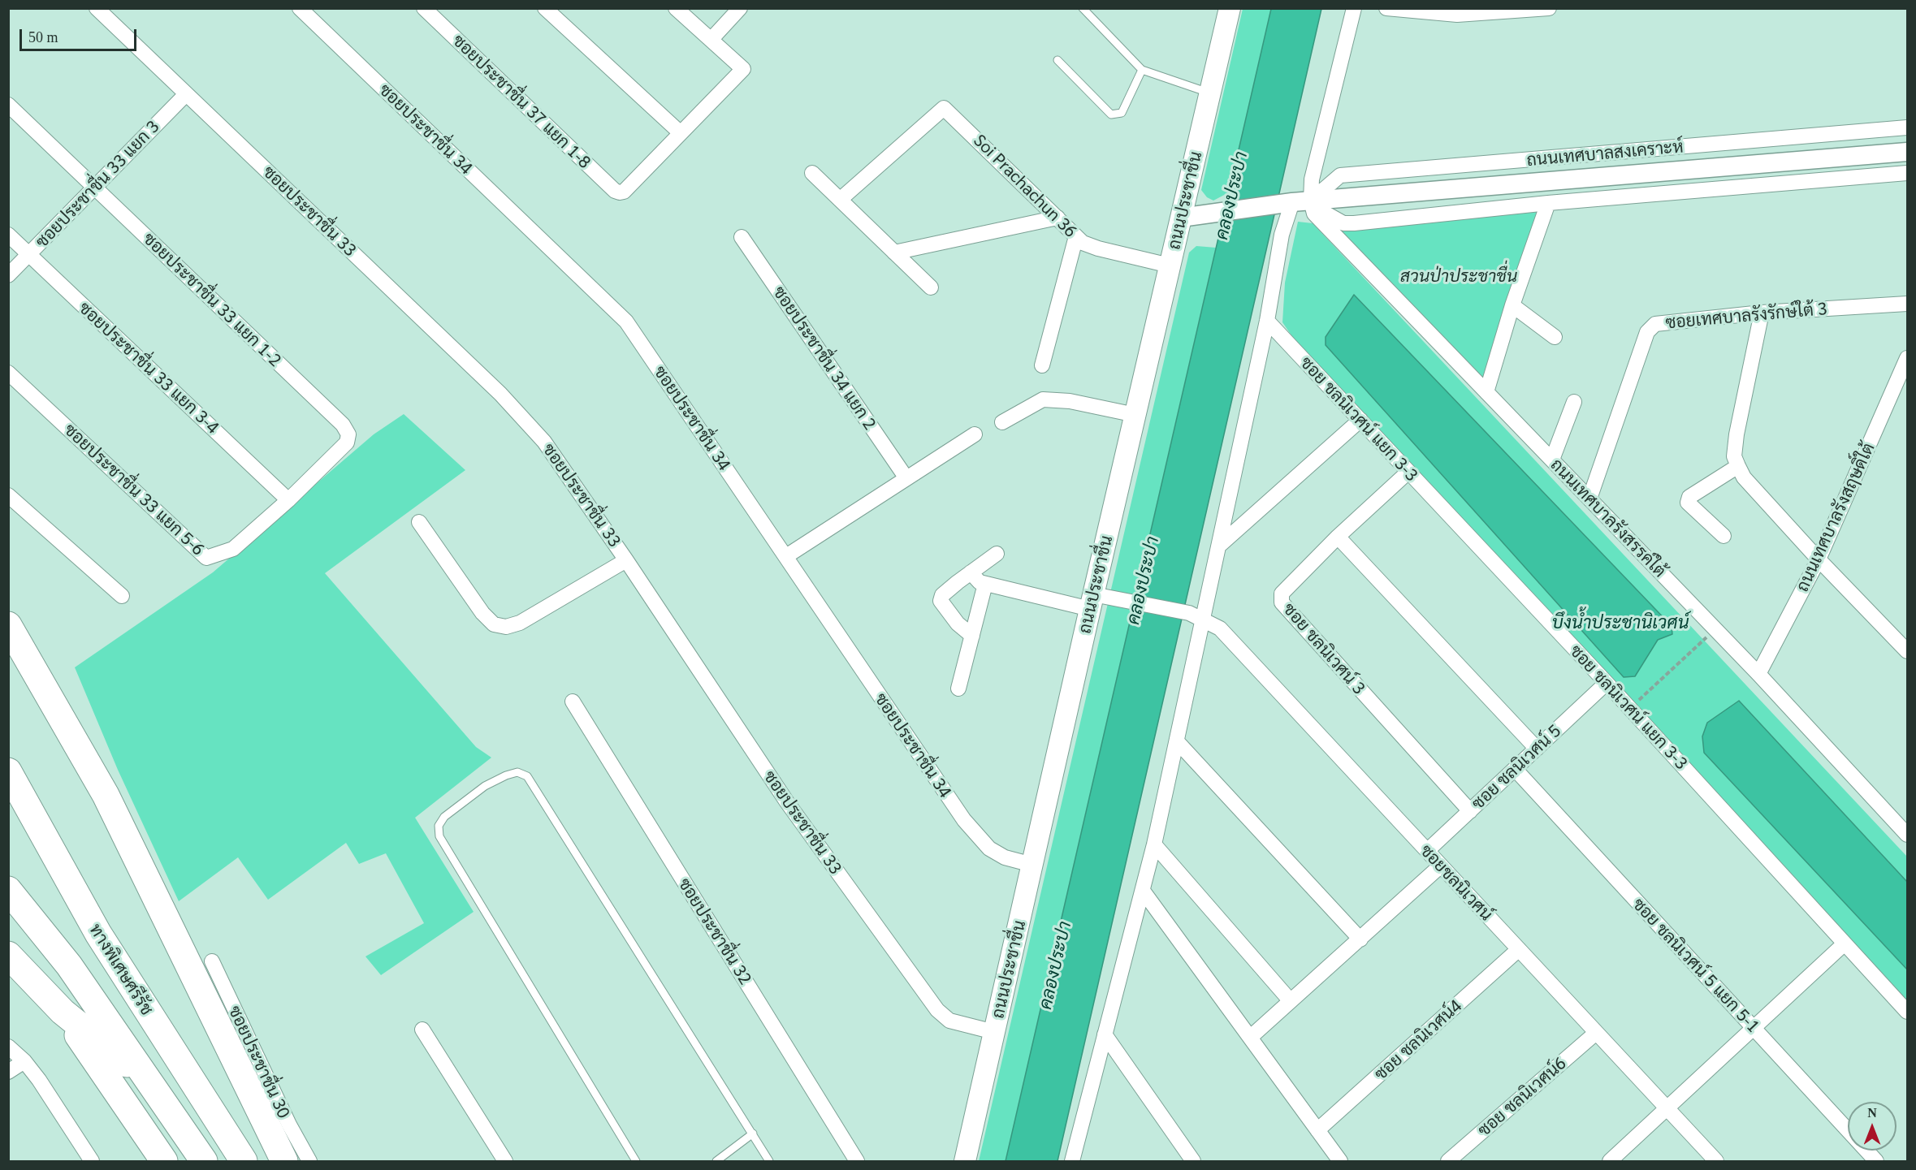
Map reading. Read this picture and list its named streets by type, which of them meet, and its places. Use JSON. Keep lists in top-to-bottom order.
{
  "streets": {
    "highway": ["ทางพิเศษศรีรัช"],
    "main road": ["ถนนประชาชื่น"],
    "street": [
      "ซอยประชาชื่น 37 แยก 1-8",
      "ซอยประชาชื่น 34",
      "ถนนเทศบาลสงเคราะห์",
      "ซอยประชาชื่น 33 แยก 3",
      "Soi Prachachun 36",
      "ซอยประชาชื่น 33",
      "ซอยประชาชื่น 33 แยก 1-2",
      "ซอยเทศบาลรังรักษ์ใต้ 3",
      "ซอยประชาชื่น 34 แยก 2",
      "ซอยประชาชื่น 33 แยก 3-4",
      "ซอย ชลนิเวศน์ แยก 3-3",
      "ซอยประชาชื่น 33 แยก 5-6",
      "ถนนเทศบาลรังสฤษดิ์ใต้",
      "ถนนเทศบาลรังสรรค์ใต้",
      "ซอย ชลนิเวศน์ 3",
      "ซอย ชลนิเวศน์ 5",
      "ซอยชลนิเวศน์",
      "ซอยประชาชื่น 32",
      "ซอย ชลนิเวศน์ 5 แยก 5-1",
      "ซอย ชลนิเวศน์4",
      "ซอยประชาชื่น 30",
      "ซอย ชลนิเวศน์6"
    ]
  },
  "crossings": [
    ["ซอยประชาชื่น 34", "ถนนประชาชื่น"],
    ["ถนนเทศบาลสงเคราะห์", "ถนนประชาชื่น"],
    ["ถนนเทศบาลสงเคราะห์", "ถนนเทศบาลรังสรรค์ใต้"],
    ["ซอยประชาชื่น 33 แยก 3", "ซอยประชาชื่น 33"],
    ["ซอยประชาชื่น 33 แยก 3", "ซอยประชาชื่น 33 แยก 1-2"],
    ["ซอยประชาชื่น 33 แยก 3", "ซอยประชาชื่น 33 แยก 3-4"],
    ["Soi Prachachun 36", "ถนนประชาชื่น"],
    ["ถนนประชาชื่น", "ซอยประชาชื่น 33"],
    ["ถนนประชาชื่น", "ซอยชลนิเวศน์"],
    ["ซอยประชาชื่น 33 แยก 1-2", "ซอยประชาชื่น 33 แยก 3-4"],
    ["ซอยประชาชื่น 33 แยก 1-2", "ซอยประชาชื่น 33 แยก 5-6"],
    ["ซอยเทศบาลรังรักษ์ใต้ 3", "ถนนเทศบาลรังสรรค์ใต้"],
    ["ซอยประชาชื่น 33 แยก 3-4", "ซอยประชาชื่น 33 แยก 5-6"],
    ["ซอย ชลนิเวศน์ แยก 3-3", "ซอย ชลนิเวศน์ 3"],
    ["ซอย ชลนิเวศน์ แยก 3-3", "ซอย ชลนิเวศน์ 5"],
    ["ถนนเทศบาลรังสฤษดิ์ใต้", "ถนนเทศบาลรังสรรค์ใต้"],
    ["ซอย ชลนิเวศน์ 3", "ซอย ชลนิเวศน์ 5"],
    ["ซอย ชลนิเวศน์ 5", "ซอยชลนิเวศน์"],
    ["ซอย ชลนิเวศน์ 5", "ซอย ชลนิเวศน์ 5 แยก 5-1"],
    ["ซอยชลนิเวศน์", "ซอย ชลนิเวศน์4"],
    ["ซอยชลนิเวศน์", "ซอย ชลนิเวศน์6"]
  ],
  "water": ["คลองประปา", "บึงน้ำประชานิเวศน์"],
  "parks": ["สวนป่าประชาชื่น"],
  "scale_bar": "50 m",
  "north": "top"
}
